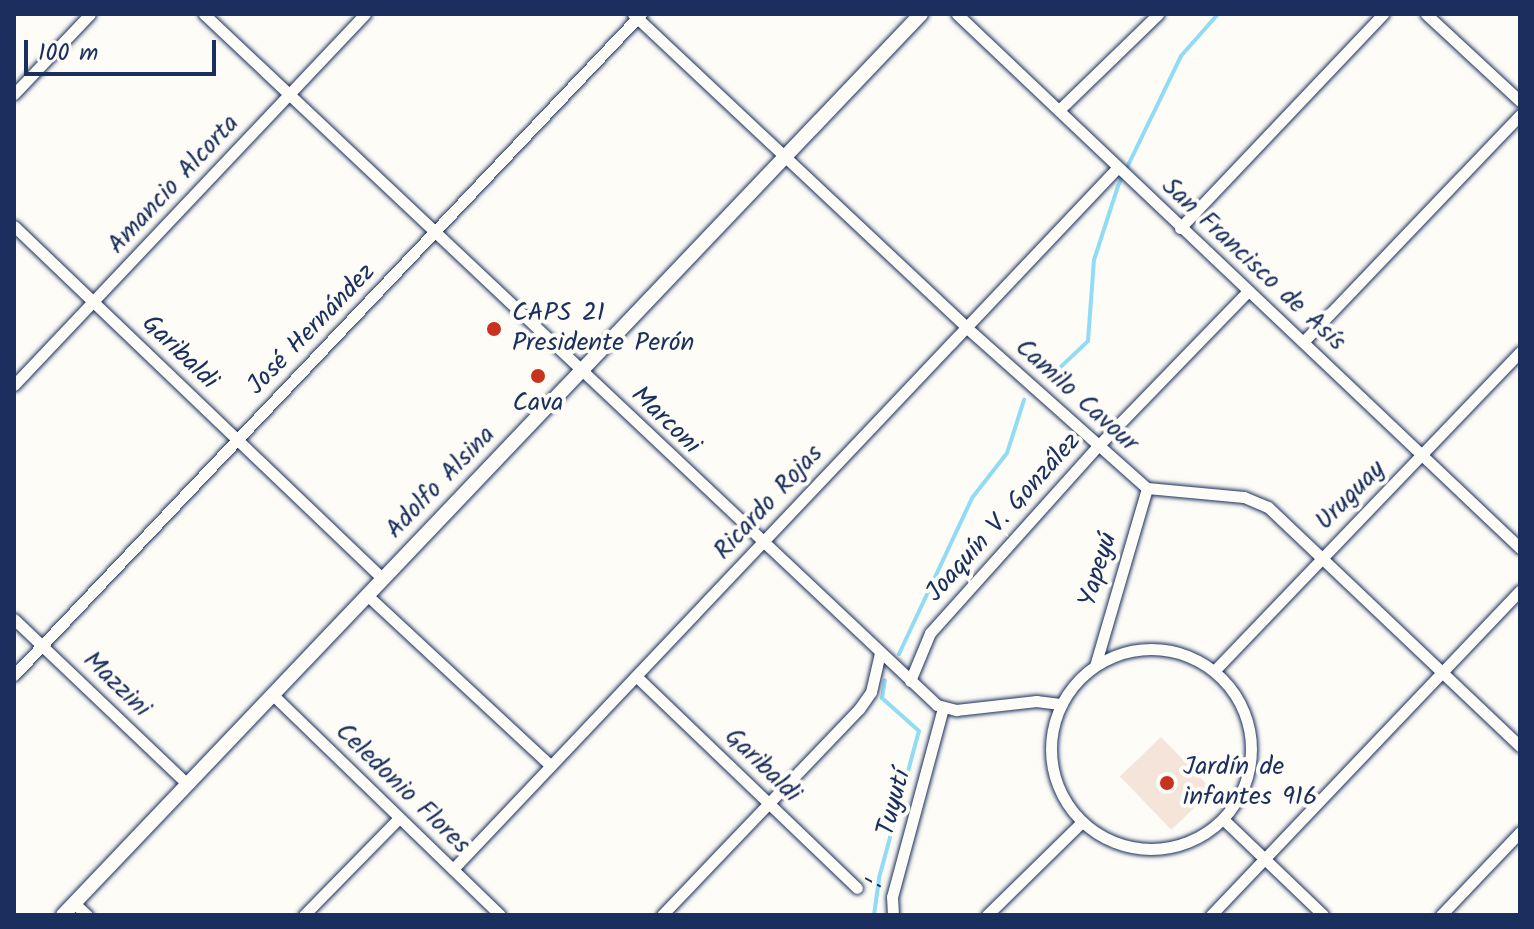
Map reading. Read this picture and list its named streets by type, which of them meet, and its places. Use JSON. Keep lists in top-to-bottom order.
{
  "streets": {
    "street": [
      "Amancio Alcorta",
      "San Francisco de Asís",
      "José Hernández",
      "Garibaldi",
      "Camilo Cavour",
      "Marconi",
      "Adolfo Alsina",
      "Uruguay",
      "Ricardo Rojas",
      "Joaquín V. González",
      "Yapeyú",
      "Mazzini",
      "Celedonio Flores",
      "Tuyutí"
    ]
  },
  "crossings": [
    ["Amancio Alcorta", "Garibaldi"],
    ["Amancio Alcorta", "Marconi"],
    ["San Francisco de Asís", "Uruguay"],
    ["San Francisco de Asís", "Ricardo Rojas"],
    ["San Francisco de Asís", "Joaquín V. González"],
    ["José Hernández", "Garibaldi"],
    ["José Hernández", "Camilo Cavour"],
    ["José Hernández", "Marconi"],
    ["José Hernández", "Mazzini"],
    ["Garibaldi", "Adolfo Alsina"],
    ["Garibaldi", "Ricardo Rojas"],
    ["Camilo Cavour", "Adolfo Alsina"],
    ["Camilo Cavour", "Uruguay"],
    ["Camilo Cavour", "Ricardo Rojas"],
    ["Camilo Cavour", "Joaquín V. González"],
    ["Camilo Cavour", "Yapeyú"],
    ["Marconi", "Adolfo Alsina"],
    ["Marconi", "Ricardo Rojas"],
    ["Marconi", "Joaquín V. González"],
    ["Marconi", "Tuyutí"],
    ["Adolfo Alsina", "Mazzini"],
    ["Adolfo Alsina", "Celedonio Flores"],
    ["Uruguay", "Yapeyú"],
    ["Ricardo Rojas", "Celedonio Flores"]
  ],
  "places": ["CAPS 21 Presidente Perón", "Cava", "Jardín de infantes 916"],
  "scale_bar": "100 m"
}
